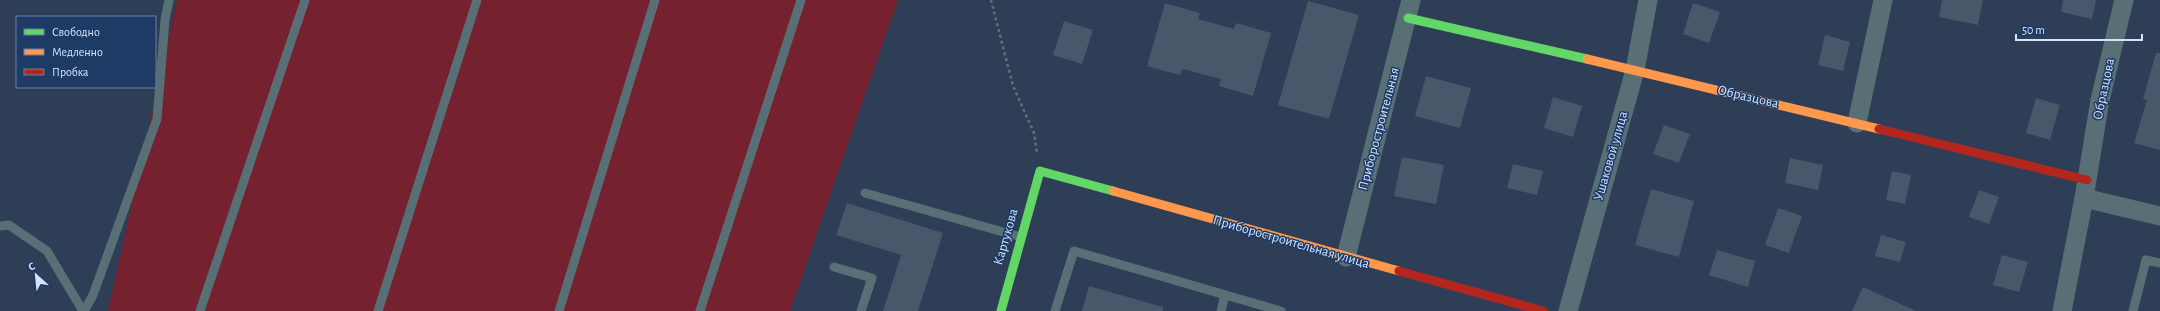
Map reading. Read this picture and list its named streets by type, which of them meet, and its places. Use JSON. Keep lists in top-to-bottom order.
{
  "streets": {
    "street": [
      "Образцова",
      "Приборостроительная",
      "Ушаковой улица",
      "Картукова",
      "Приборостроительная улица"
    ]
  },
  "crossings": [
    ["Образцова", "Приборостроительная"],
    ["Образцова", "Ушаковой улица"],
    ["Приборостроительная", "Приборостроительная улица"],
    ["Картукова", "Приборостроительная улица"]
  ],
  "legend": ["Свободно", "Медленно", "Пробка"],
  "scale_bar": "50 m",
  "north": "top left"
}
